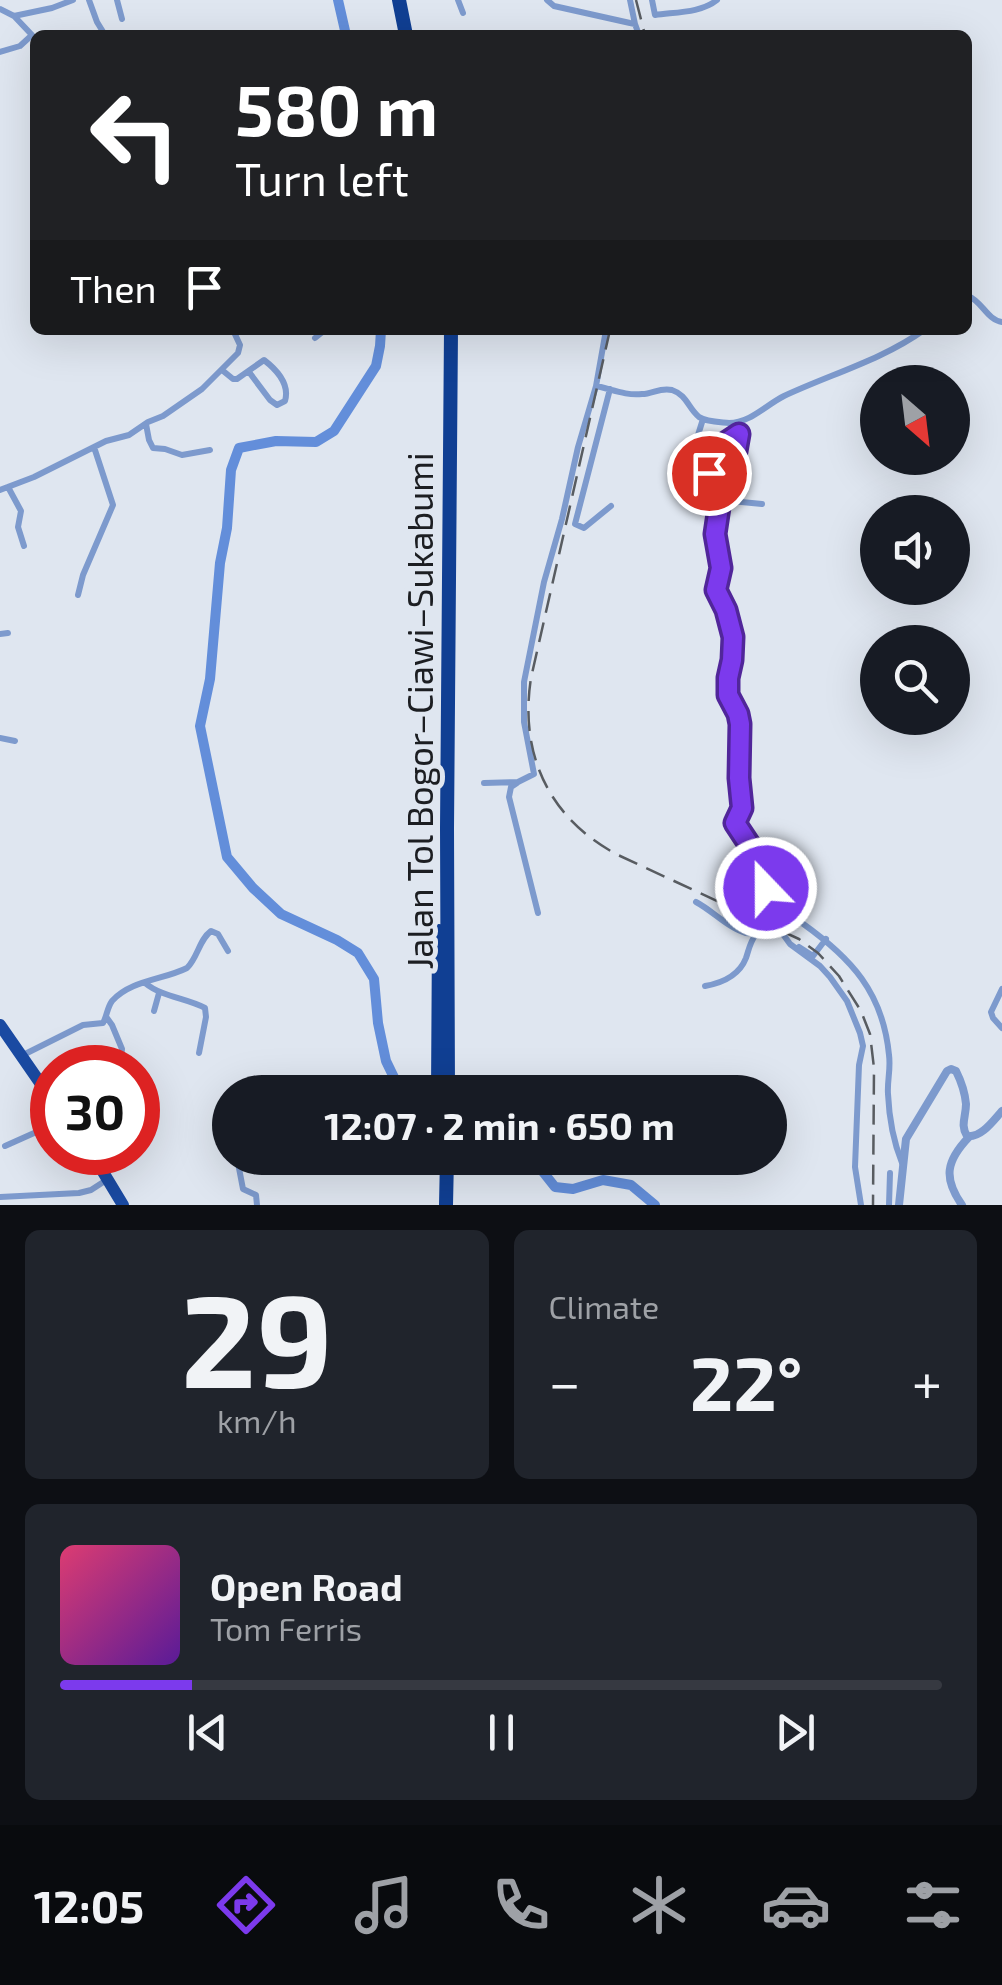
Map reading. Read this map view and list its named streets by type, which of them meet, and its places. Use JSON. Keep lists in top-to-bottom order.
{
  "streets": {
    "highway": ["Jalan Tol Bogor–Ciawi–Sukabumi"]
  },
  "north": "bottom right",
  "page": {
    "turn": ["580 m", "Turn left"],
    "then": "Then",
    "limit": "30",
    "trip": "12:07 · 2 min · 650 m",
    "tile": [
      ["29", "km/h"],
      "Climate"
    ],
    "heat": ["−", "22°", "+"],
    "song": ["Open Road", "Tom Ferris"],
    "tabs": "12:05"
  }
}
